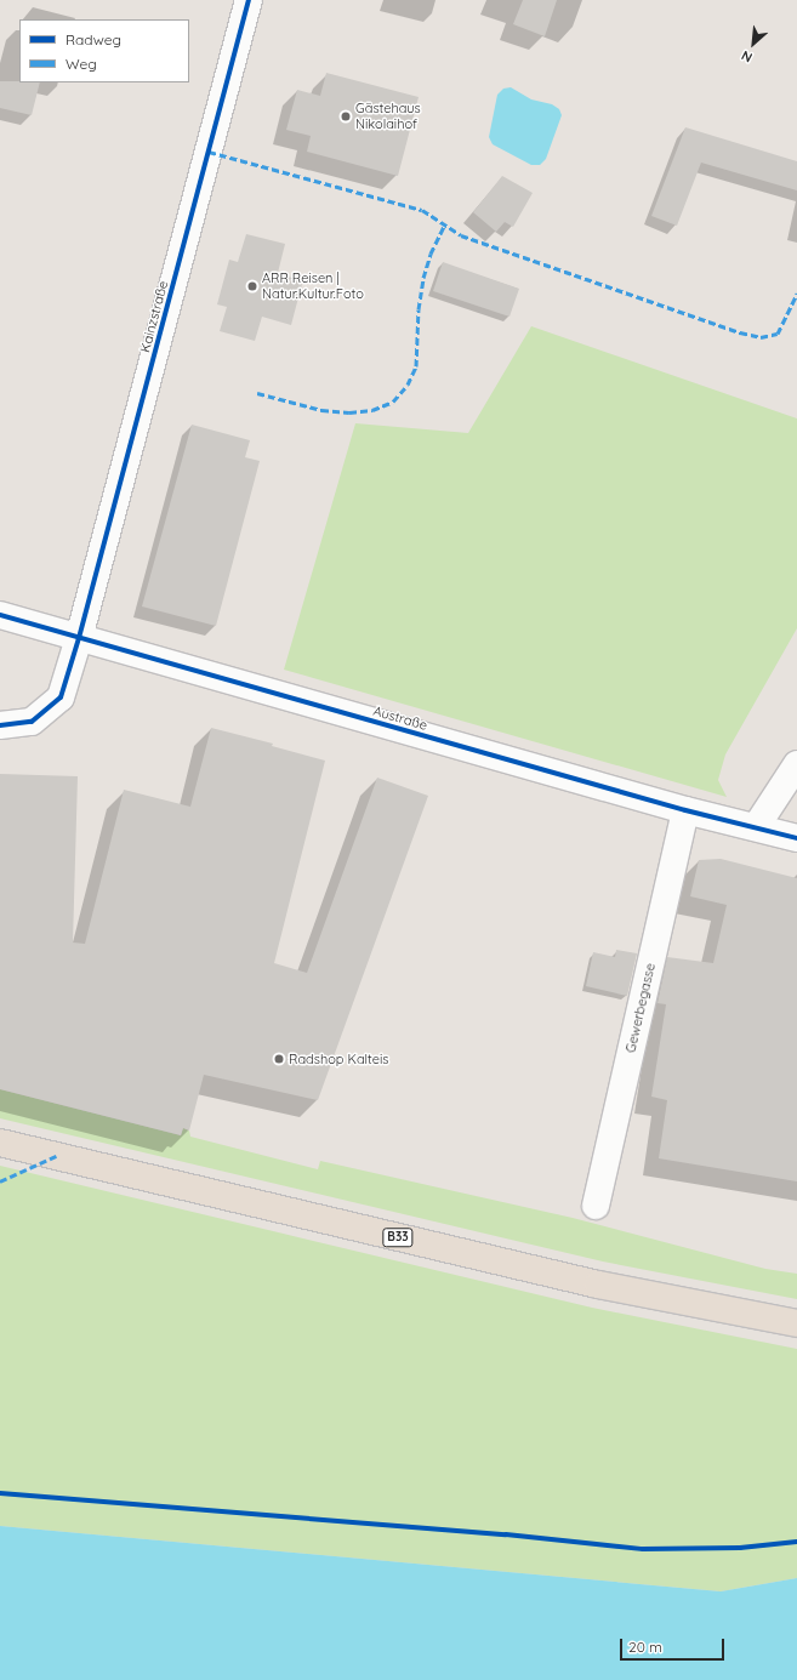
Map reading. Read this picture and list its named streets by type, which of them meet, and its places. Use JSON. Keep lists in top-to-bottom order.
{
  "streets": {
    "highway": ["B33"],
    "street": ["Kainzstraße", "Austraße", "Gewerbegasse"]
  },
  "crossings": [
    ["Kainzstraße", "Austraße"],
    ["Austraße", "Gewerbegasse"]
  ],
  "places": ["Gästehaus Nikolaihof", "ARR Reisen | Natur.Kultur.Foto", "Radshop Kalteis"],
  "legend": ["Radweg", "Weg"],
  "scale_bar": "20 m",
  "north": "bottom left"
}
